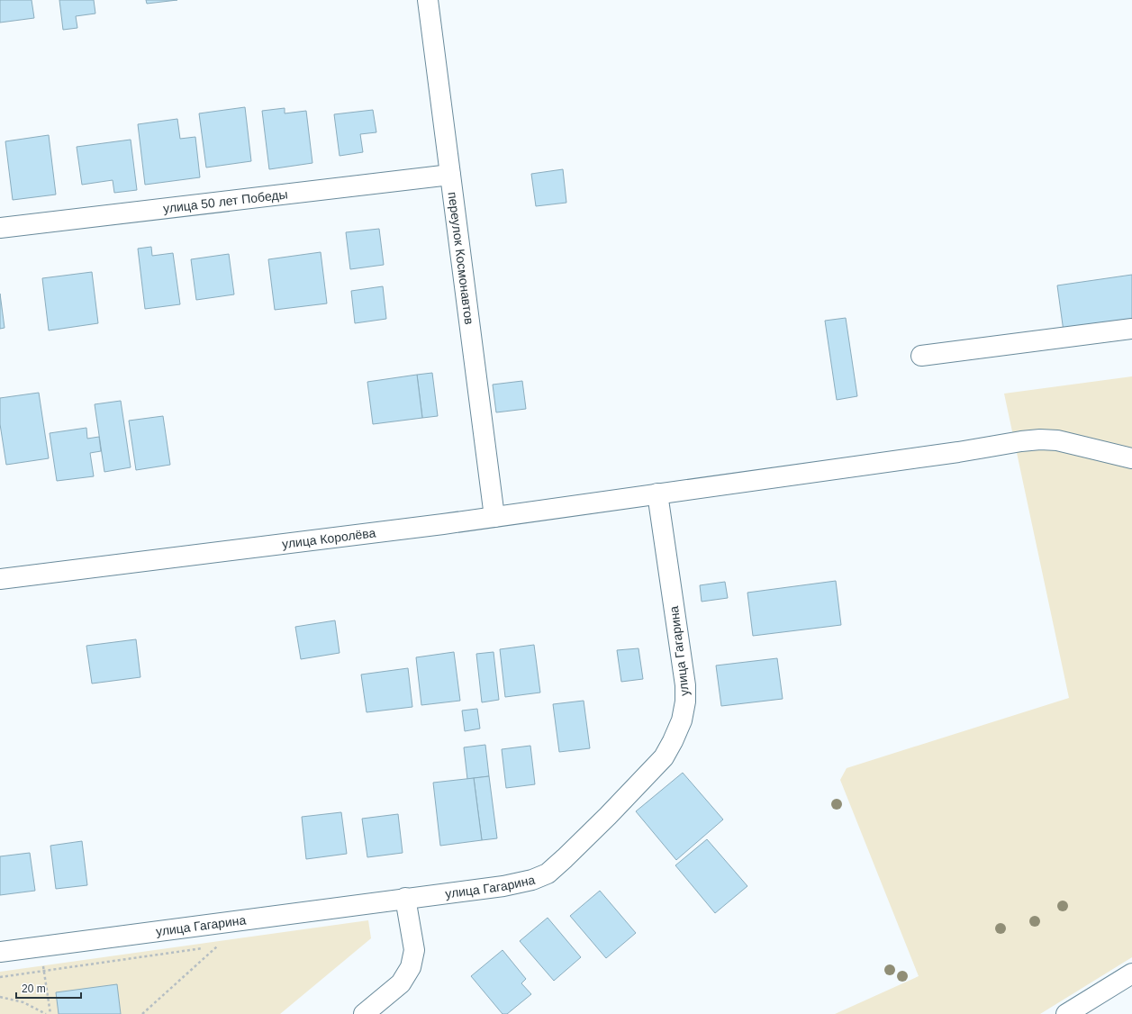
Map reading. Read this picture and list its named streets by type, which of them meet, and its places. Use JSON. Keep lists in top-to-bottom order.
{
  "streets": {
    "street": [
      "улица 50 лет Победы",
      "переулок Космонавтов",
      "улица Королёва",
      "улица Гагарина"
    ]
  },
  "crossings": [
    ["улица 50 лет Победы", "переулок Космонавтов"],
    ["переулок Космонавтов", "улица Королёва"],
    ["улица Королёва", "улица Гагарина"]
  ],
  "scale_bar": "20 m"
}
